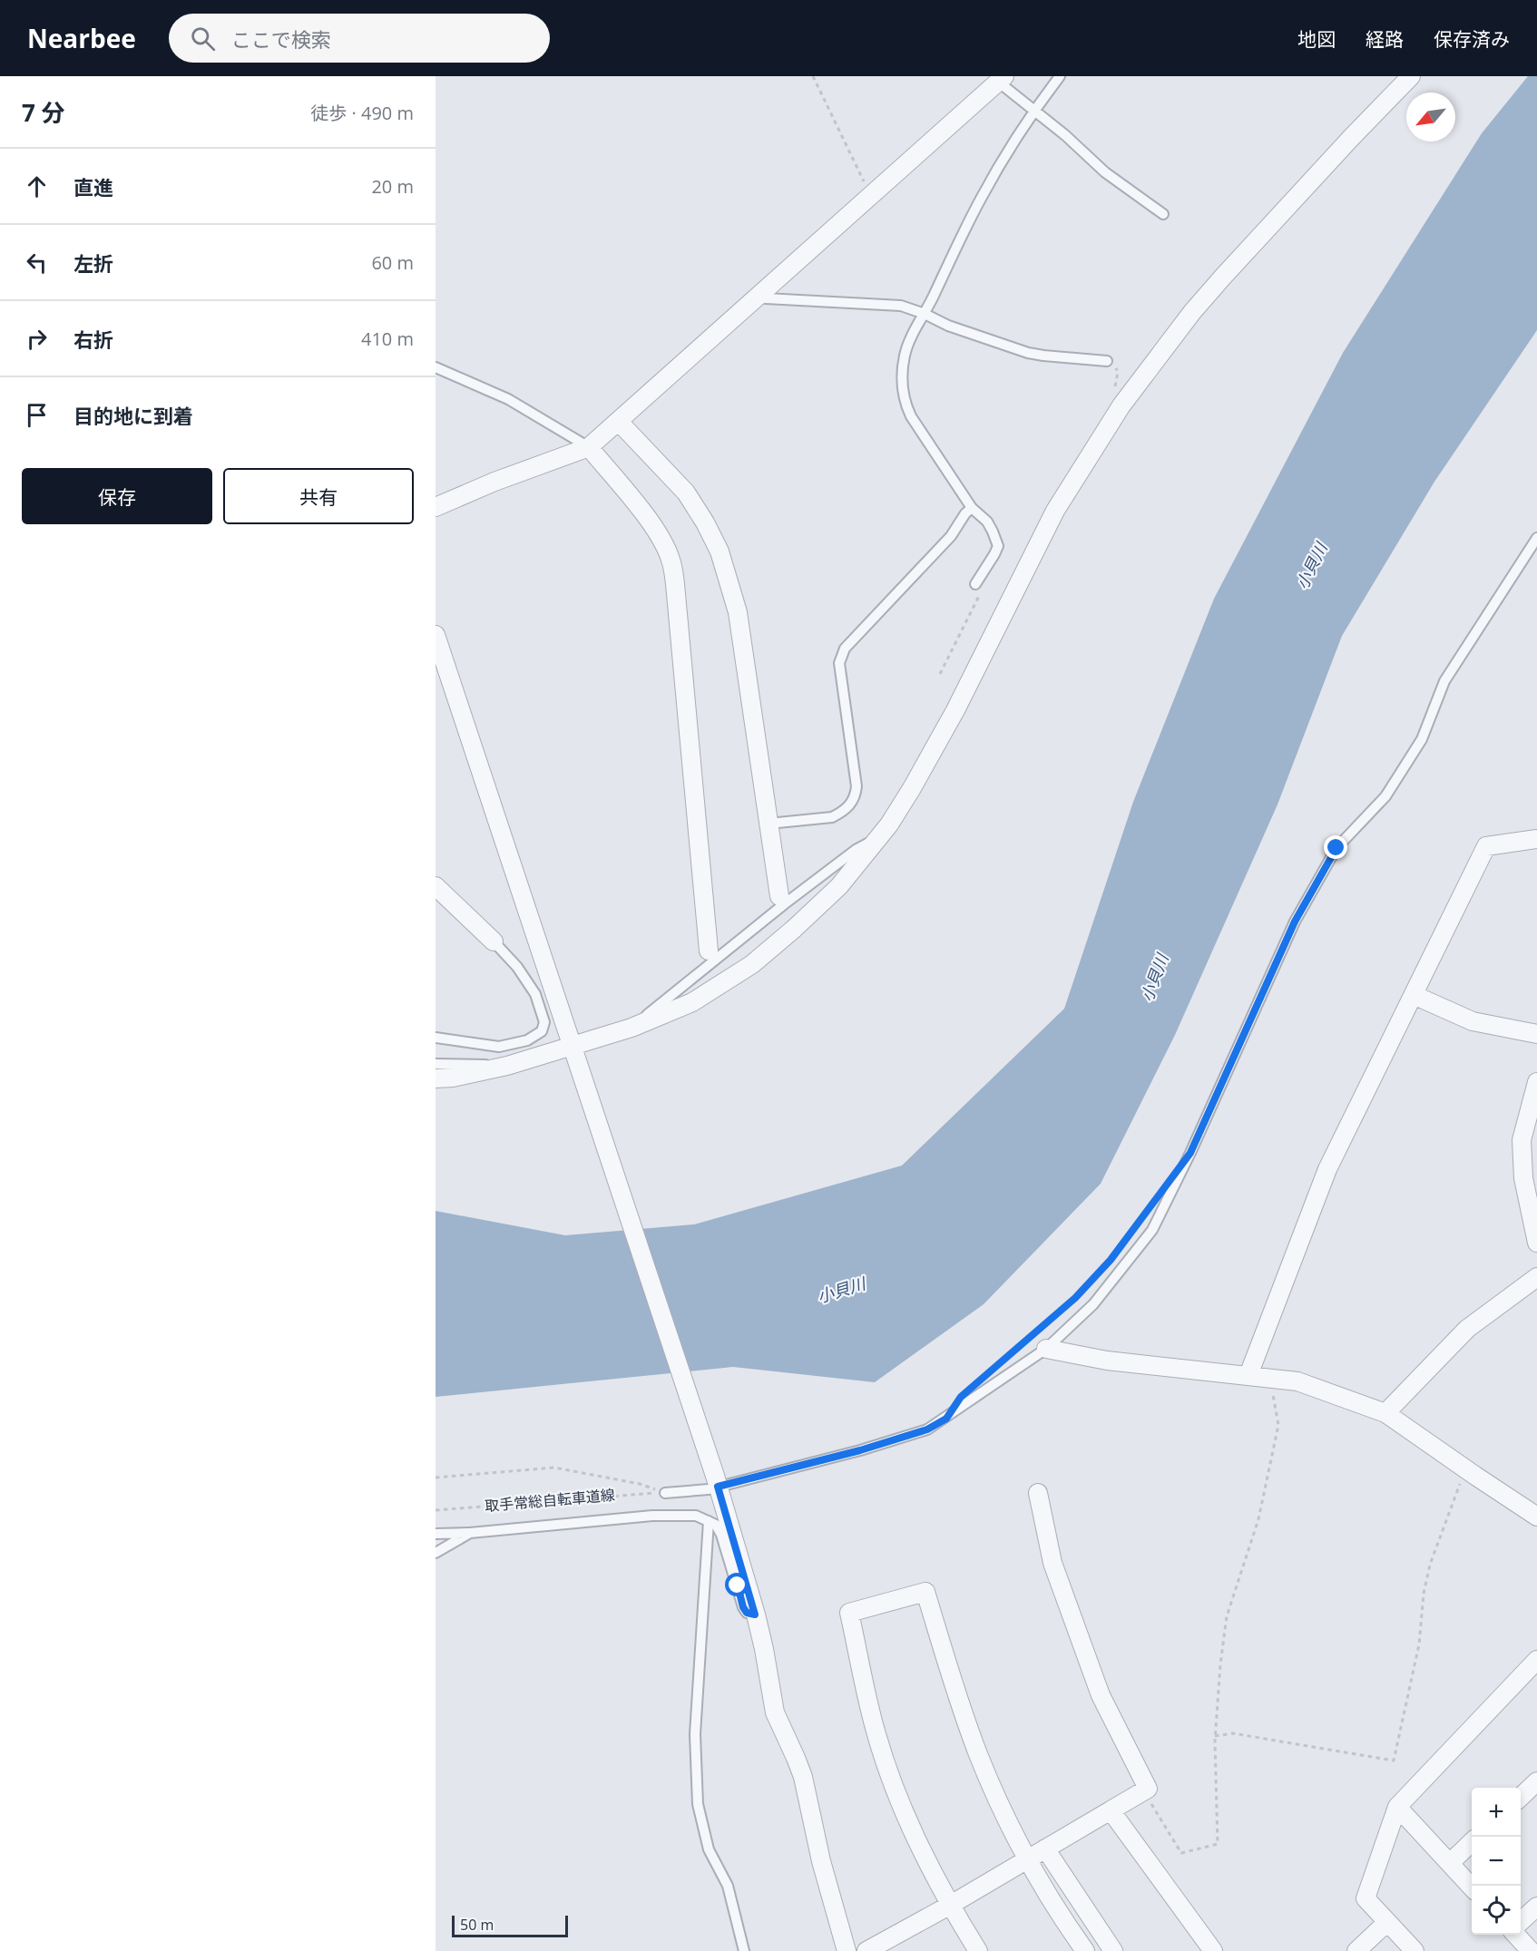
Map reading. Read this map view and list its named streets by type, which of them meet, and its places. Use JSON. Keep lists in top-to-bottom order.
{
  "streets": {
    "path": ["取手常総自転車道線"]
  },
  "water": ["小貝川"],
  "scale_bar": "50 m",
  "north": "bottom left",
  "page": {
    "header": "Nearbee",
    "search": "ここで検索",
    "nav": ["地図", "経路", "保存済み"],
    "heading": ["7 分", "徒歩 · 490 m"],
    "list": [
      ["直進", "20 m"],
      ["左折", "60 m"],
      ["右折", "410 m"],
      "目的地に到着"
    ],
    "buttons": ["保存", "共有"],
    "map_buttons": ["+", "−"],
    "scale": "50 m"
  }
}
